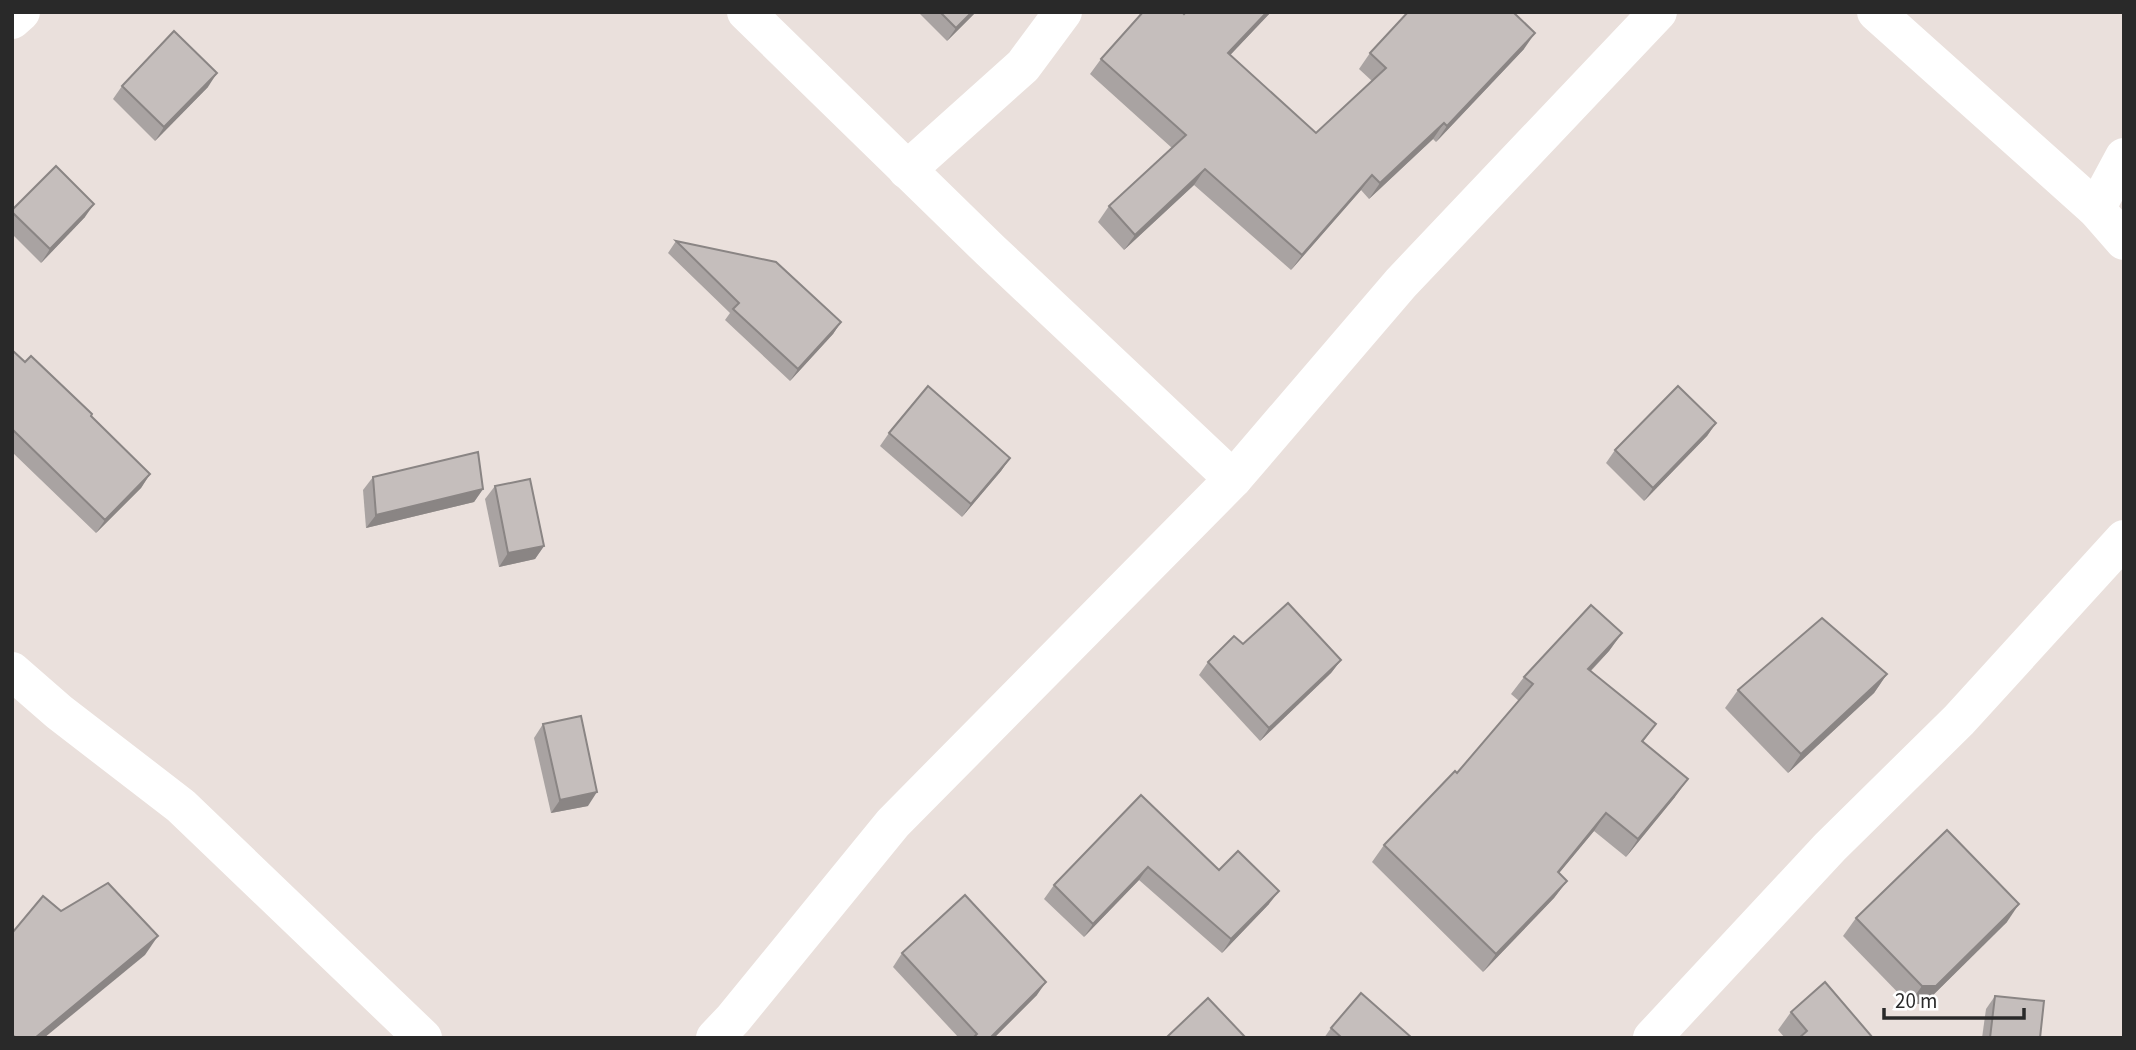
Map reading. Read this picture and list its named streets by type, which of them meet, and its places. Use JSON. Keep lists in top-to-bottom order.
{
  "scale_bar": "20 m"
}
